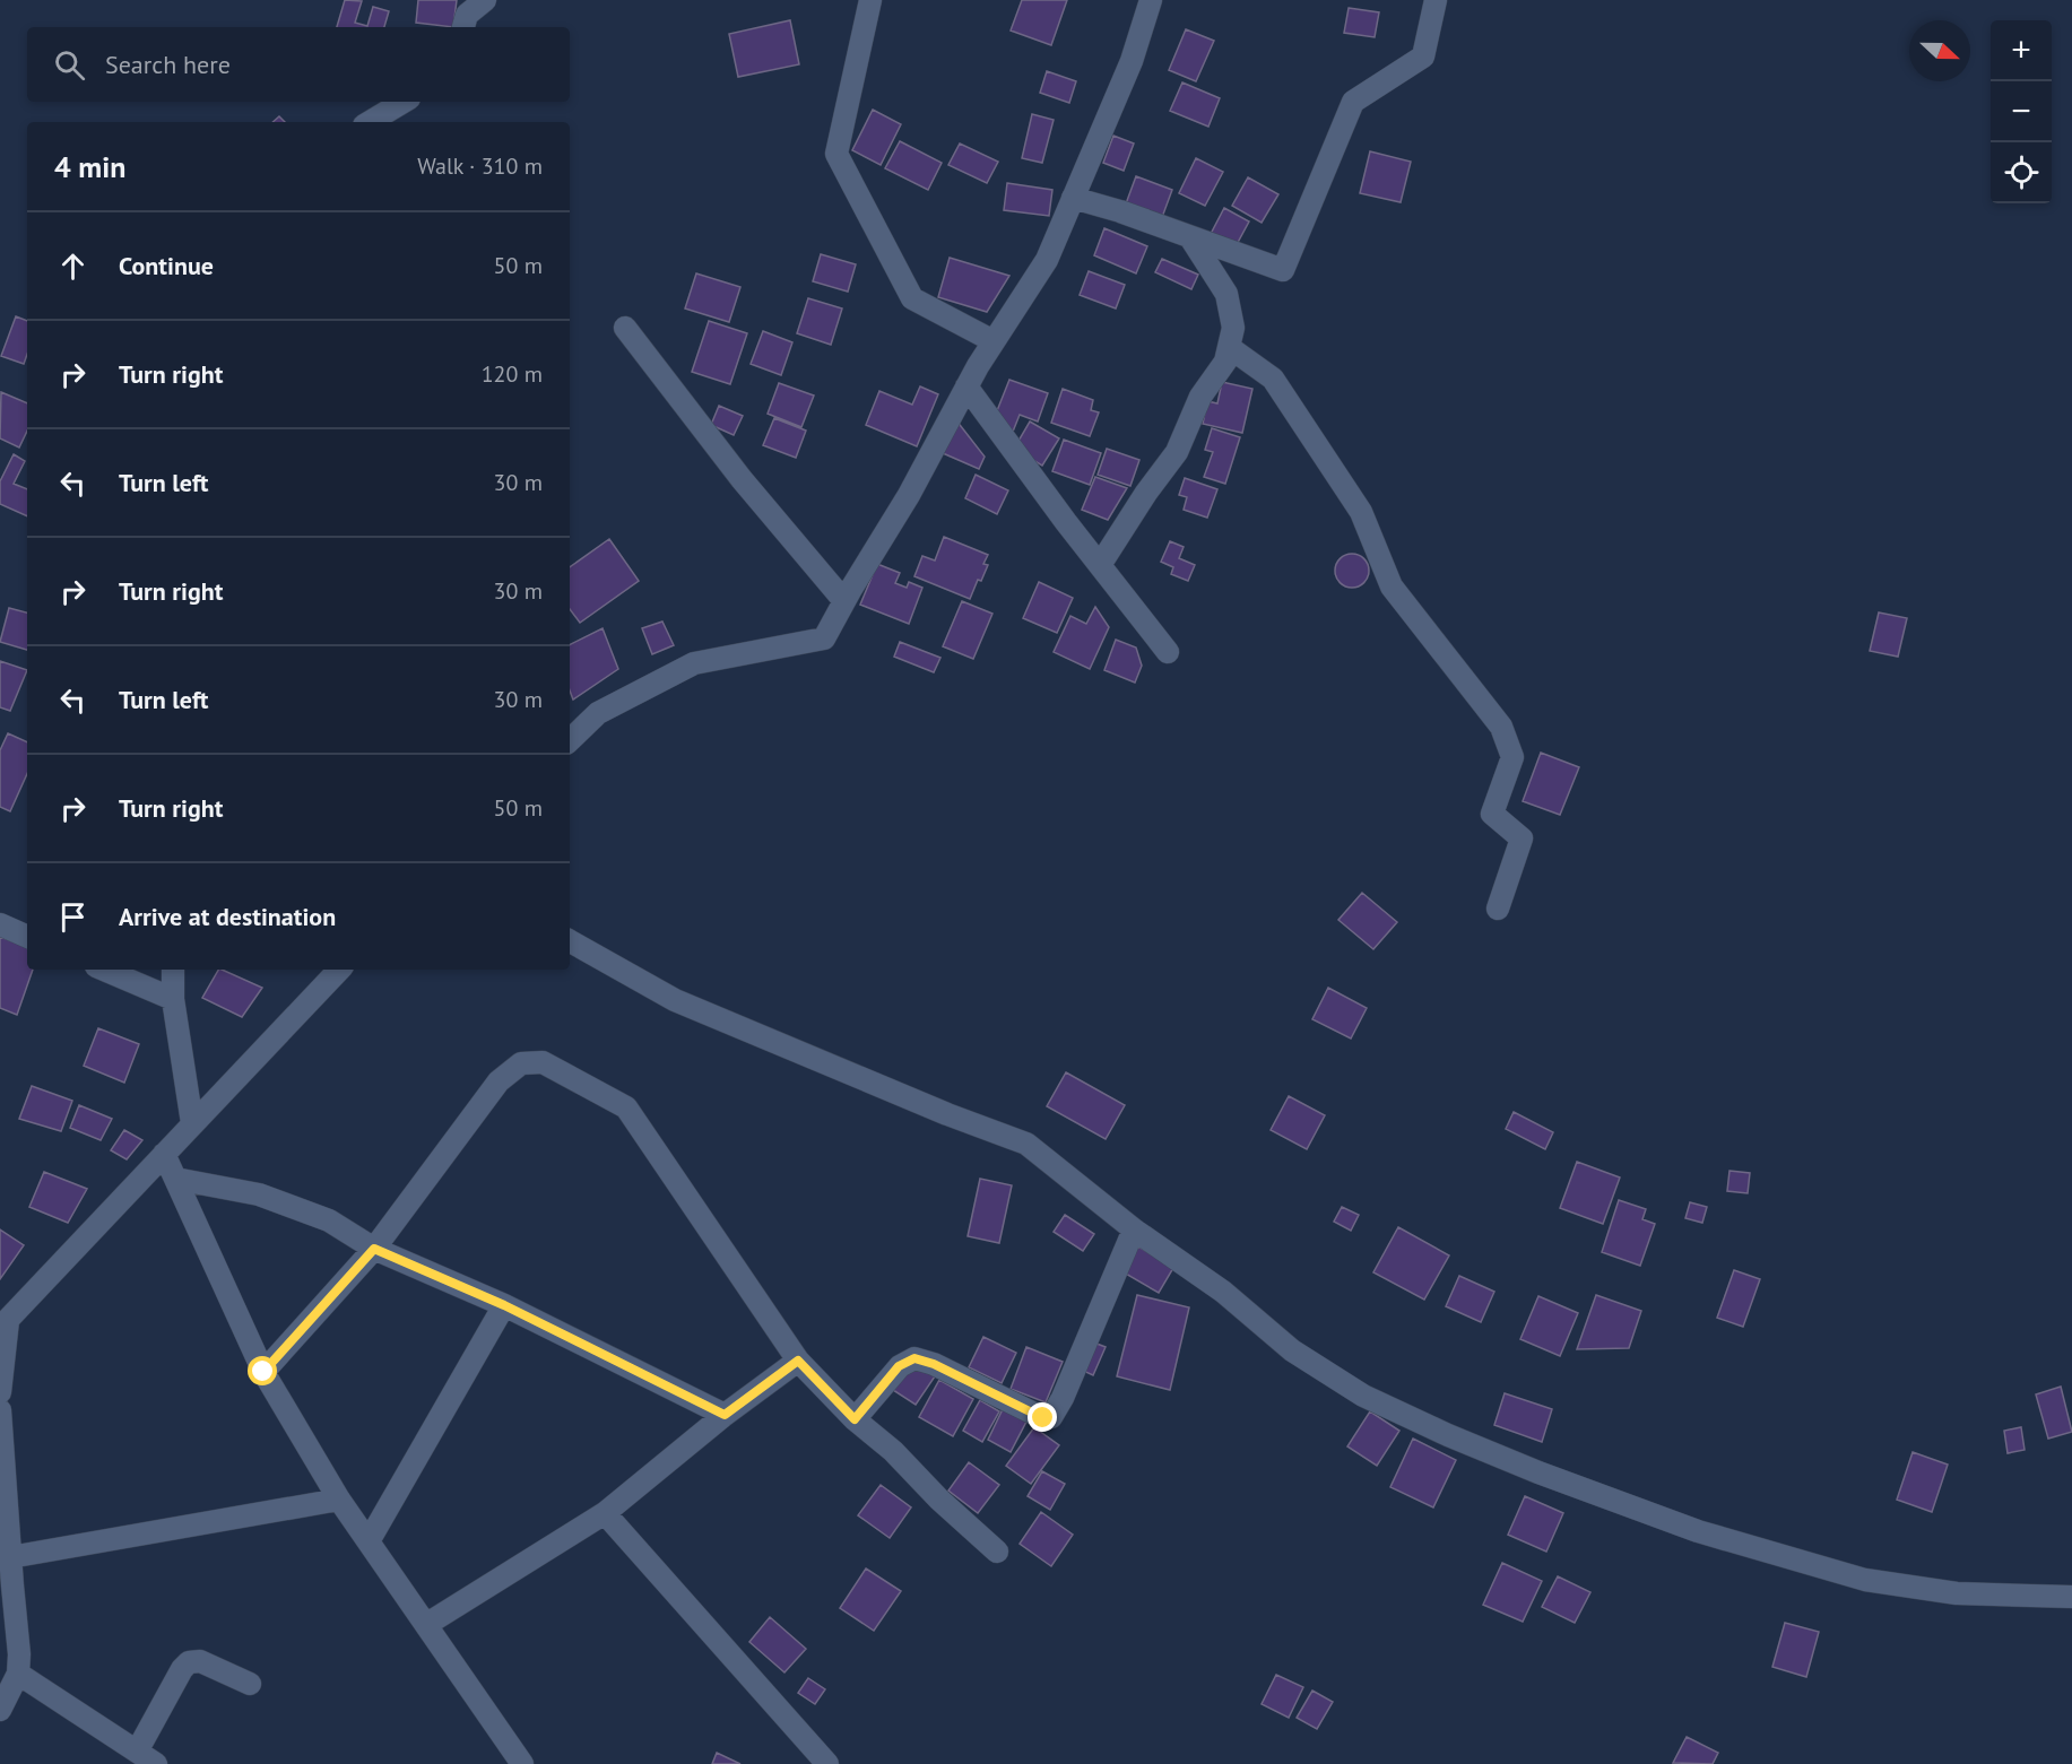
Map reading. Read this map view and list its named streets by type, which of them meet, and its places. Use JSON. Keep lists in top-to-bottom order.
{
  "north": "right",
  "page": {
    "map_buttons": ["+", "−"],
    "search": "Search here",
    "heading": ["4 min", "Walk · 310 m"],
    "list": [
      ["Continue", "50 m"],
      ["Turn right", "120 m"],
      ["Turn left", "30 m"],
      ["Turn right", "30 m"],
      ["Turn left", "30 m"],
      ["Turn right", "50 m"],
      "Arrive at destination"
    ]
  }
}
